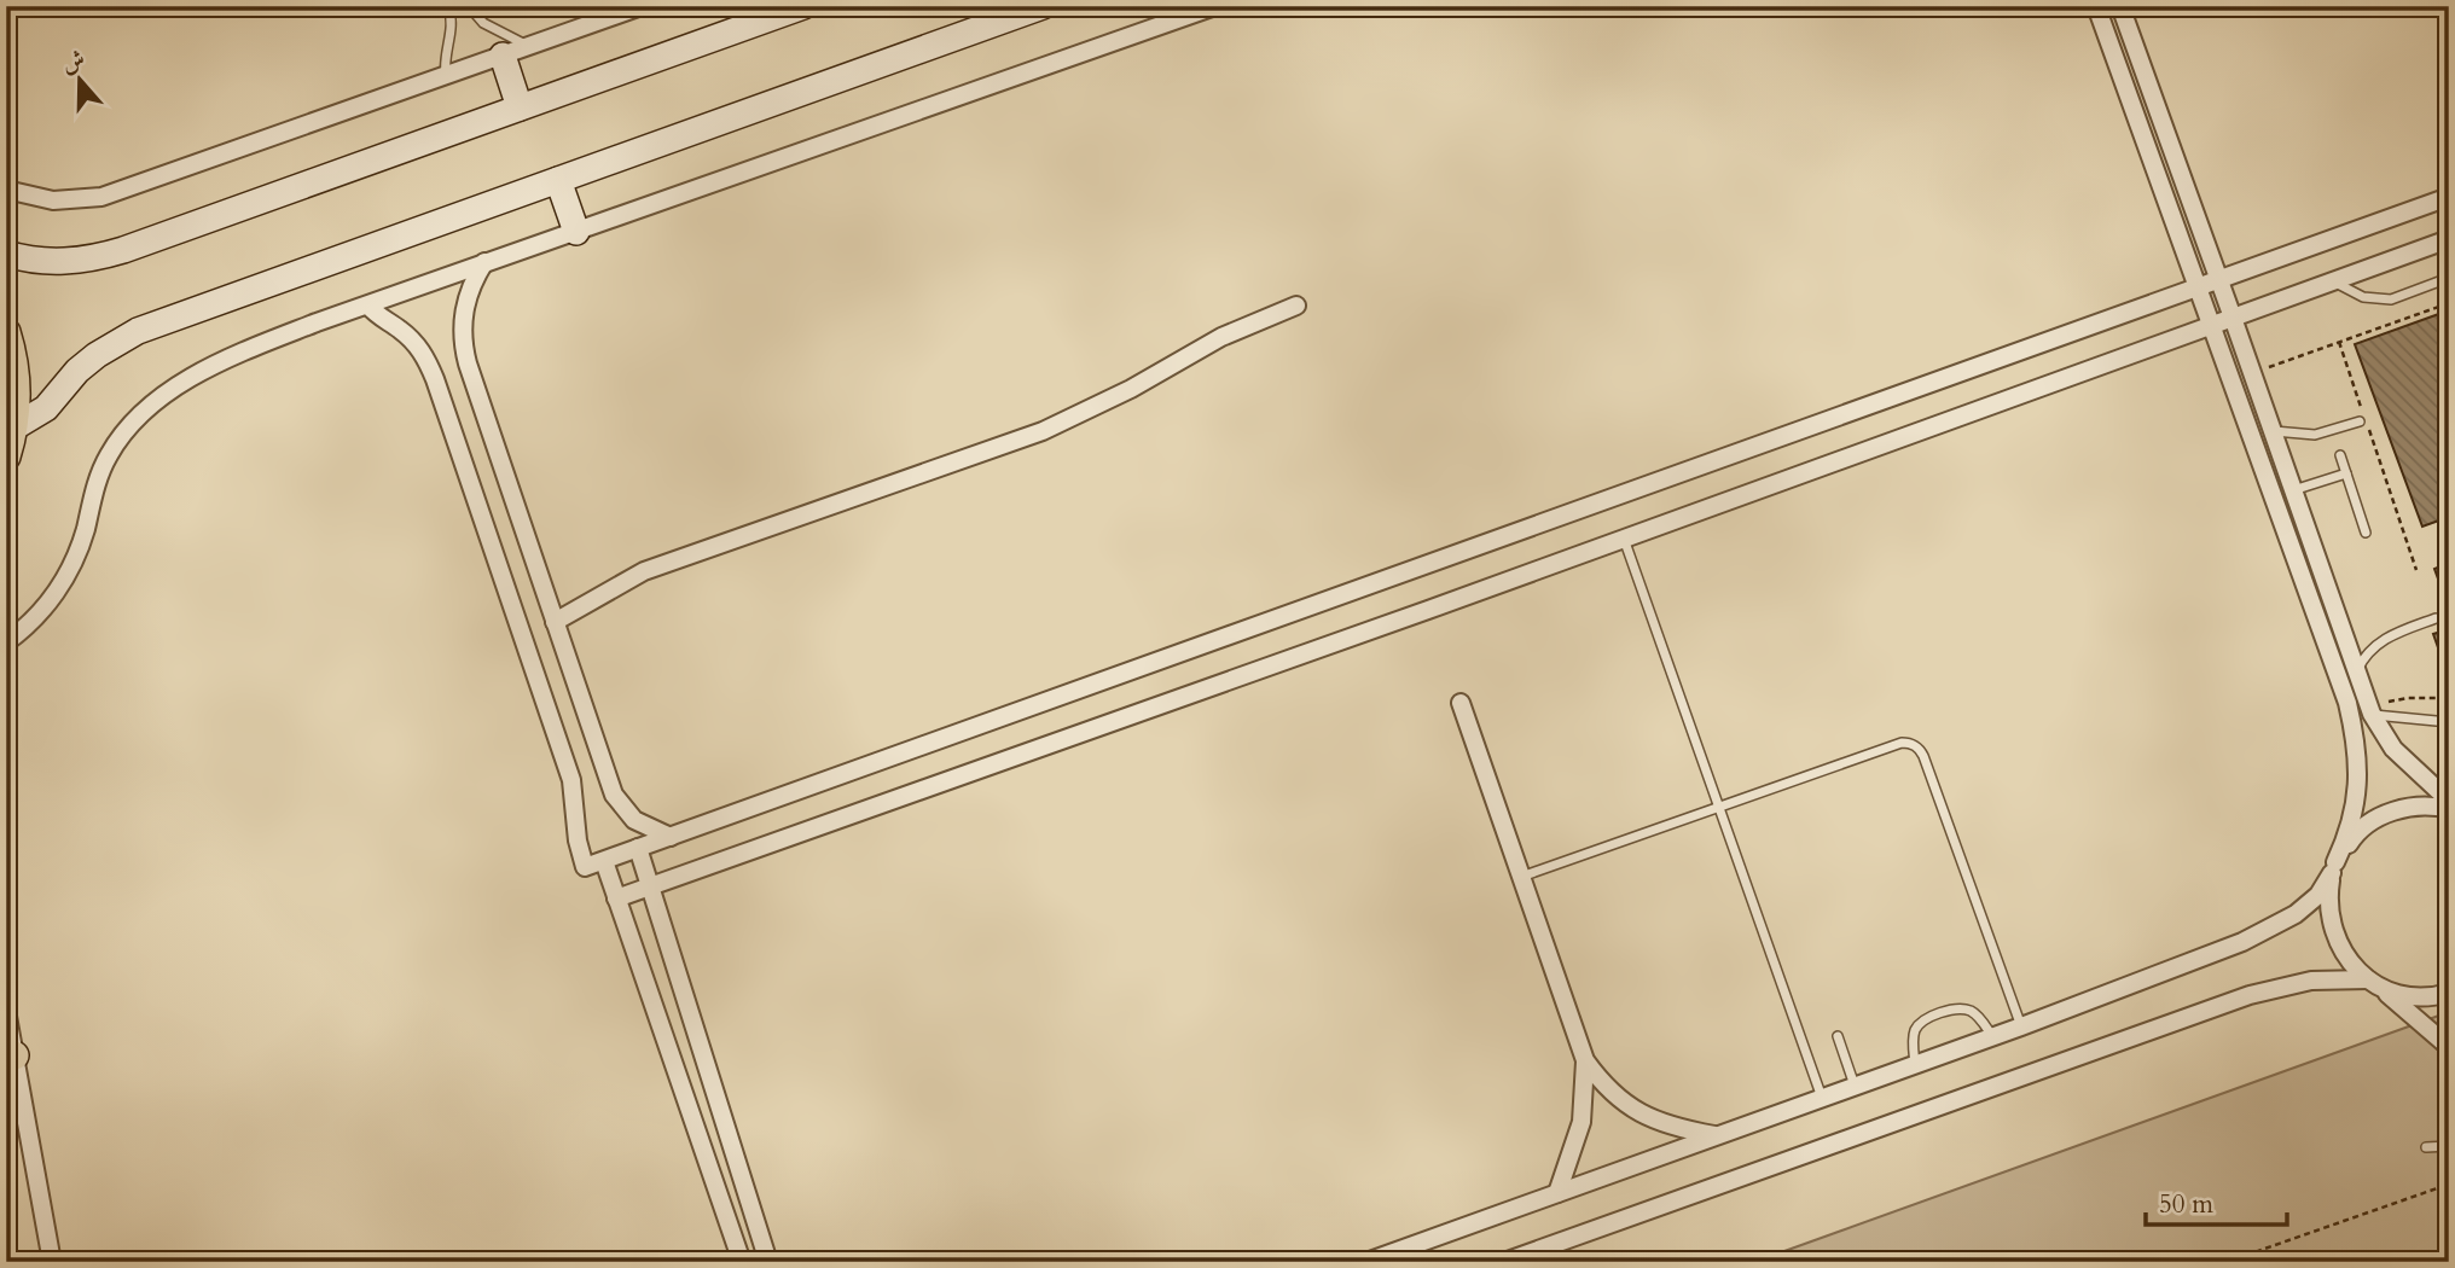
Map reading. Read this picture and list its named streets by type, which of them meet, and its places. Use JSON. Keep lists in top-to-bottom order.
{
  "scale_bar": "50 m",
  "north": "top"
}
